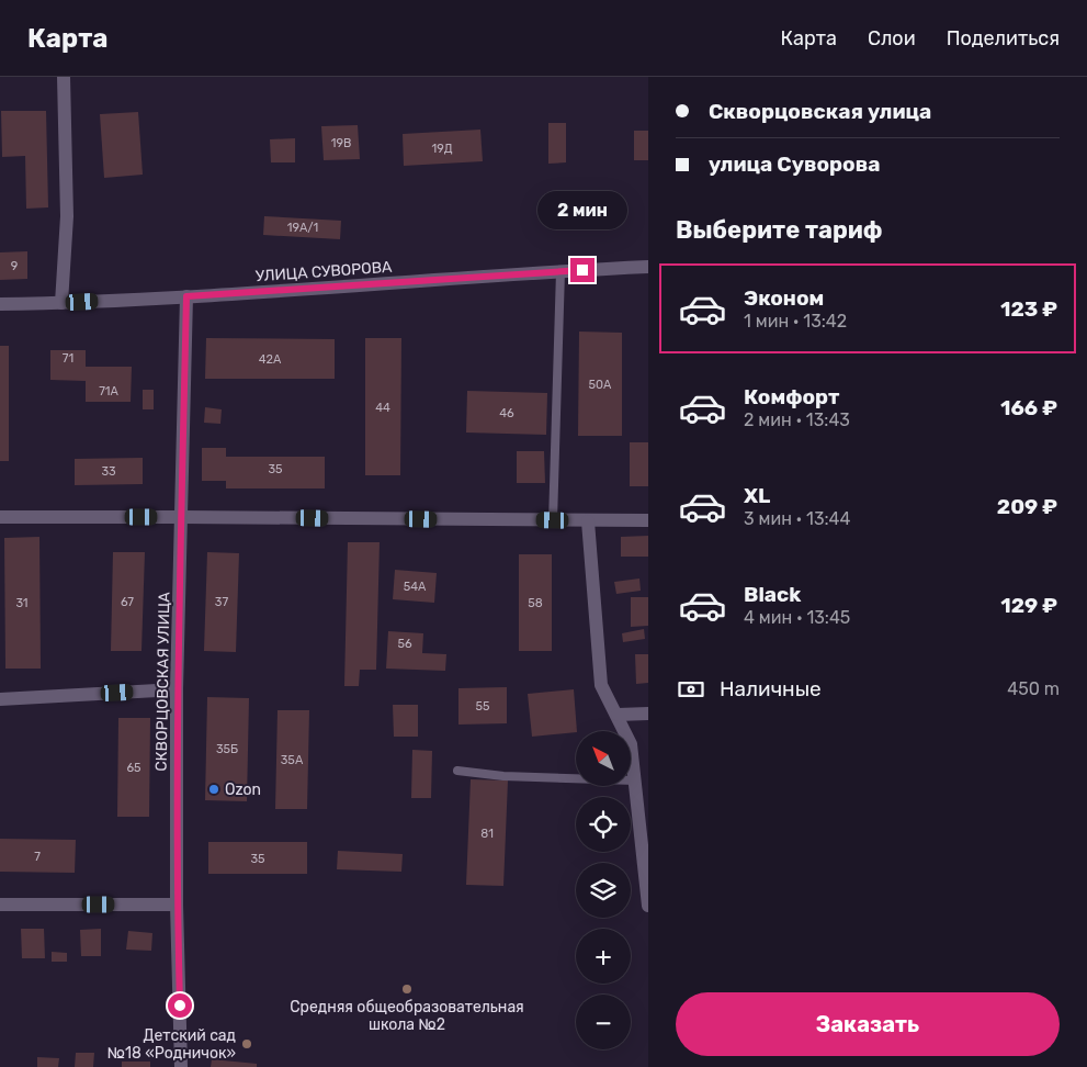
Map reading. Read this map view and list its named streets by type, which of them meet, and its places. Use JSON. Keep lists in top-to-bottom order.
{
  "streets": {
    "street": ["УЛИЦА СУВОРОВА", "СКВОРЦОВСКАЯ УЛИЦА"]
  },
  "crossings": [
    ["УЛИЦА СУВОРОВА", "СКВОРЦОВСКАЯ УЛИЦА"]
  ],
  "places": ["Ozon", "Средняя общеобразовательная школа №2", "Детский сад №18 «Родничок»"],
  "house_numbers": [
    "19В",
    "19Д",
    "19А/1",
    "9",
    "71",
    "42А",
    "50А",
    "71А",
    "44",
    "46",
    "35",
    "33",
    "54А",
    "67",
    "37",
    "31",
    "58",
    "56",
    "55",
    "35Б",
    "35А",
    "65",
    "81",
    "7",
    "35"
  ],
  "north": "top left",
  "page": {
    "header": "Карта",
    "nav": ["Карта", "Слои", "Поделиться"],
    "banner": ["Скворцовская улица", "улица Суворова"],
    "bubble": "2 мин",
    "heading": "Выберите тариф",
    "list": [
      {
        "name": "Эконом",
        "note": "1 мин · 13:42",
        "value": "123 ₽"
      },
      {
        "name": "Комфорт",
        "note": "2 мин · 13:43",
        "value": "166 ₽"
      },
      {
        "name": "XL",
        "note": "3 мин · 13:44",
        "value": "209 ₽"
      },
      {
        "name": "Black",
        "note": "4 мин · 13:45",
        "value": "129 ₽"
      }
    ],
    "pay": ["Наличные", "450 m"],
    "map_buttons": ["+", "−"],
    "buttons": "Заказать"
  }
}
